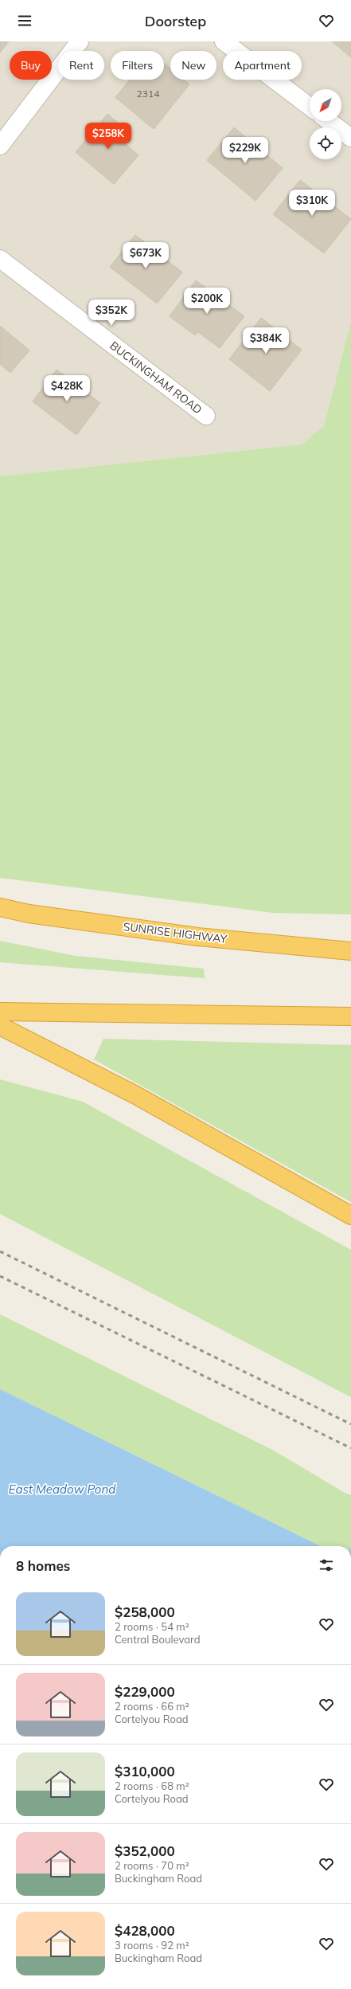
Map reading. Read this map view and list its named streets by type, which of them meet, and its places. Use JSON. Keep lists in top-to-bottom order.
{
  "streets": {
    "highway": ["SUNRISE HIGHWAY"],
    "street": ["BUCKINGHAM ROAD"]
  },
  "water": ["East Meadow Pond"],
  "house_numbers": ["2314"],
  "north": "bottom left",
  "page": {
    "header": "Doorstep",
    "chip": [
      "Buy",
      "Rent",
      "Filters",
      "New",
      "Apartment"
    ],
    "price": [
      "$258K",
      "$229K",
      "$310K",
      "$673K",
      "$200K",
      "$352K",
      "$384K",
      "$428K"
    ],
    "heading": "8 homes",
    "list": [
      {
        "name": "$258,000",
        "note": "2 rooms · 54 m² · Central Boulevard"
      },
      {
        "name": "$229,000",
        "note": "2 rooms · 66 m² · Cortelyou Road"
      },
      {
        "name": "$310,000",
        "note": "2 rooms · 68 m² · Cortelyou Road"
      },
      {
        "name": "$352,000",
        "note": "2 rooms · 70 m² · Buckingham Road"
      },
      {
        "name": "$428,000",
        "note": "3 rooms · 92 m² · Buckingham Road"
      }
    ]
  }
}
